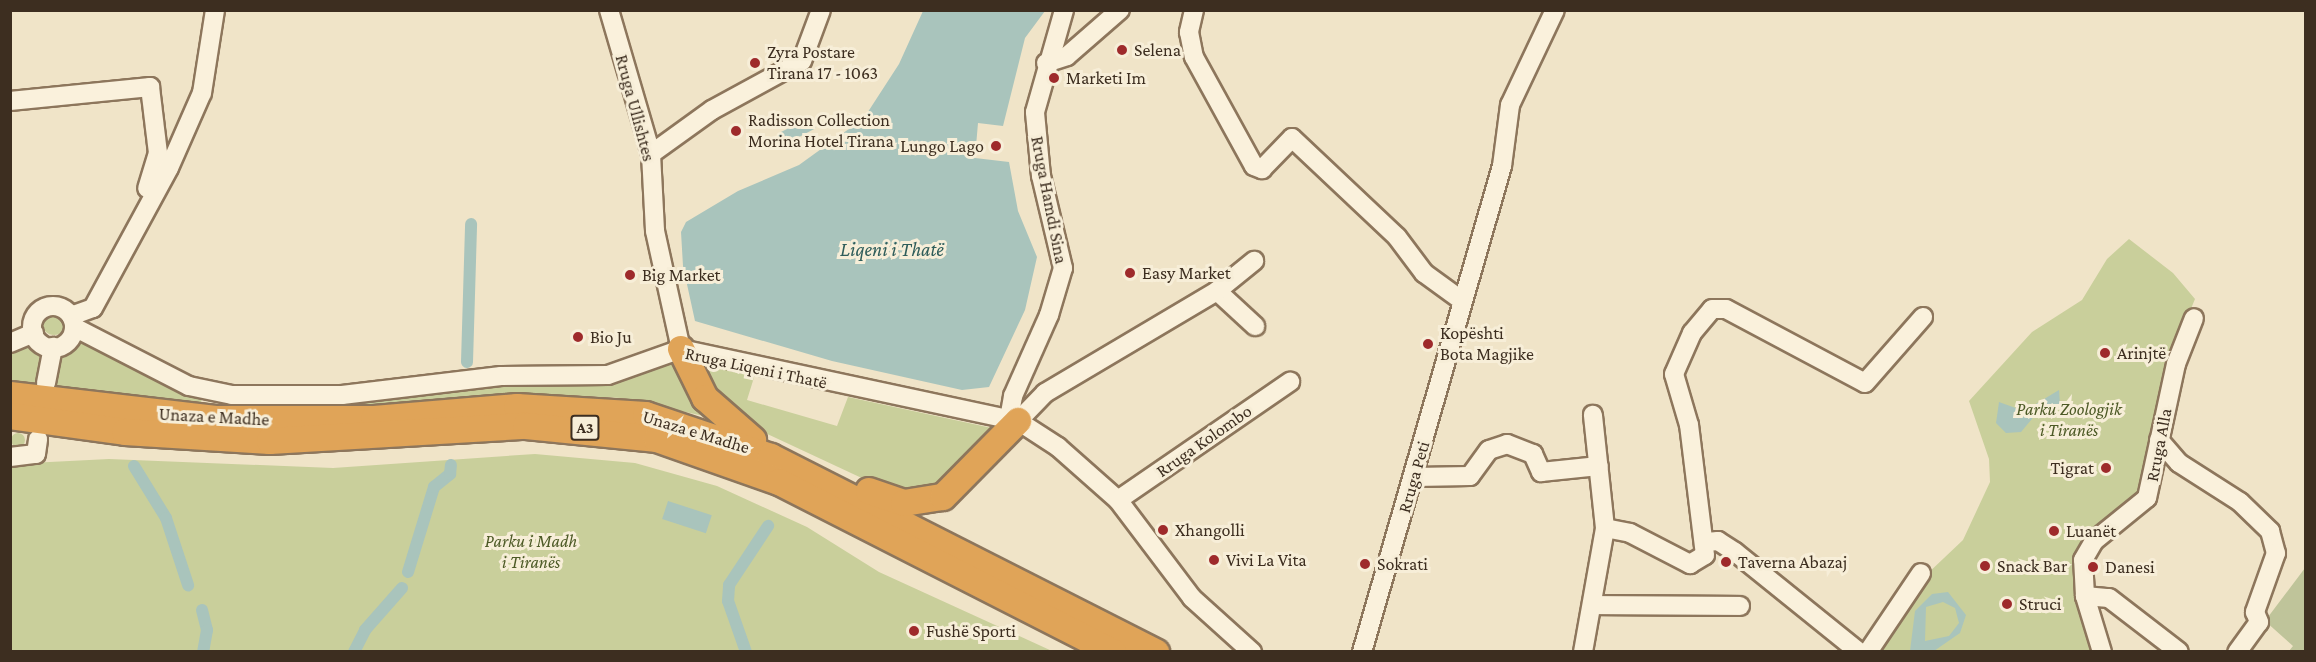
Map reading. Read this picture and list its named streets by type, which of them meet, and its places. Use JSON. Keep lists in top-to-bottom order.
{
  "streets": {
    "highway": ["Unaza e Madhe", "A3"],
    "street": [
      "Rruga Ullishtes",
      "Rruga Hamdi Sina",
      "Rruga Liqeni i Thatë",
      "Rruga Kolombo",
      "Rruga Alla",
      "Rruga Peti"
    ]
  },
  "crossings": [
    ["Rruga Ullishtes", "Rruga Liqeni i Thatë"],
    ["Rruga Hamdi Sina", "Rruga Liqeni i Thatë"],
    ["Rruga Liqeni i Thatë", "Rruga Kolombo"]
  ],
  "water": ["Liqeni i Thatë"],
  "parks": ["Parku Zoologjik i Tiranës", "Parku i Madh i Tiranës"],
  "places": [
    "Selena",
    "Zyra Postare Tirana 17 - 1063",
    "Marketi Im",
    "Radisson Collection Morina Hotel Tirana",
    "Lungo Lago",
    "Easy Market",
    "Big Market",
    "Bio Ju",
    "Kopështi Bota Magjike",
    "Arinjtë",
    "Tigrat",
    "Xhangolli",
    "Luanët",
    "Vivi La Vita",
    "Taverna Abazaj",
    "Sokrati",
    "Snack Bar",
    "Danesi",
    "Struci",
    "Fushë Sporti"
  ]
}
